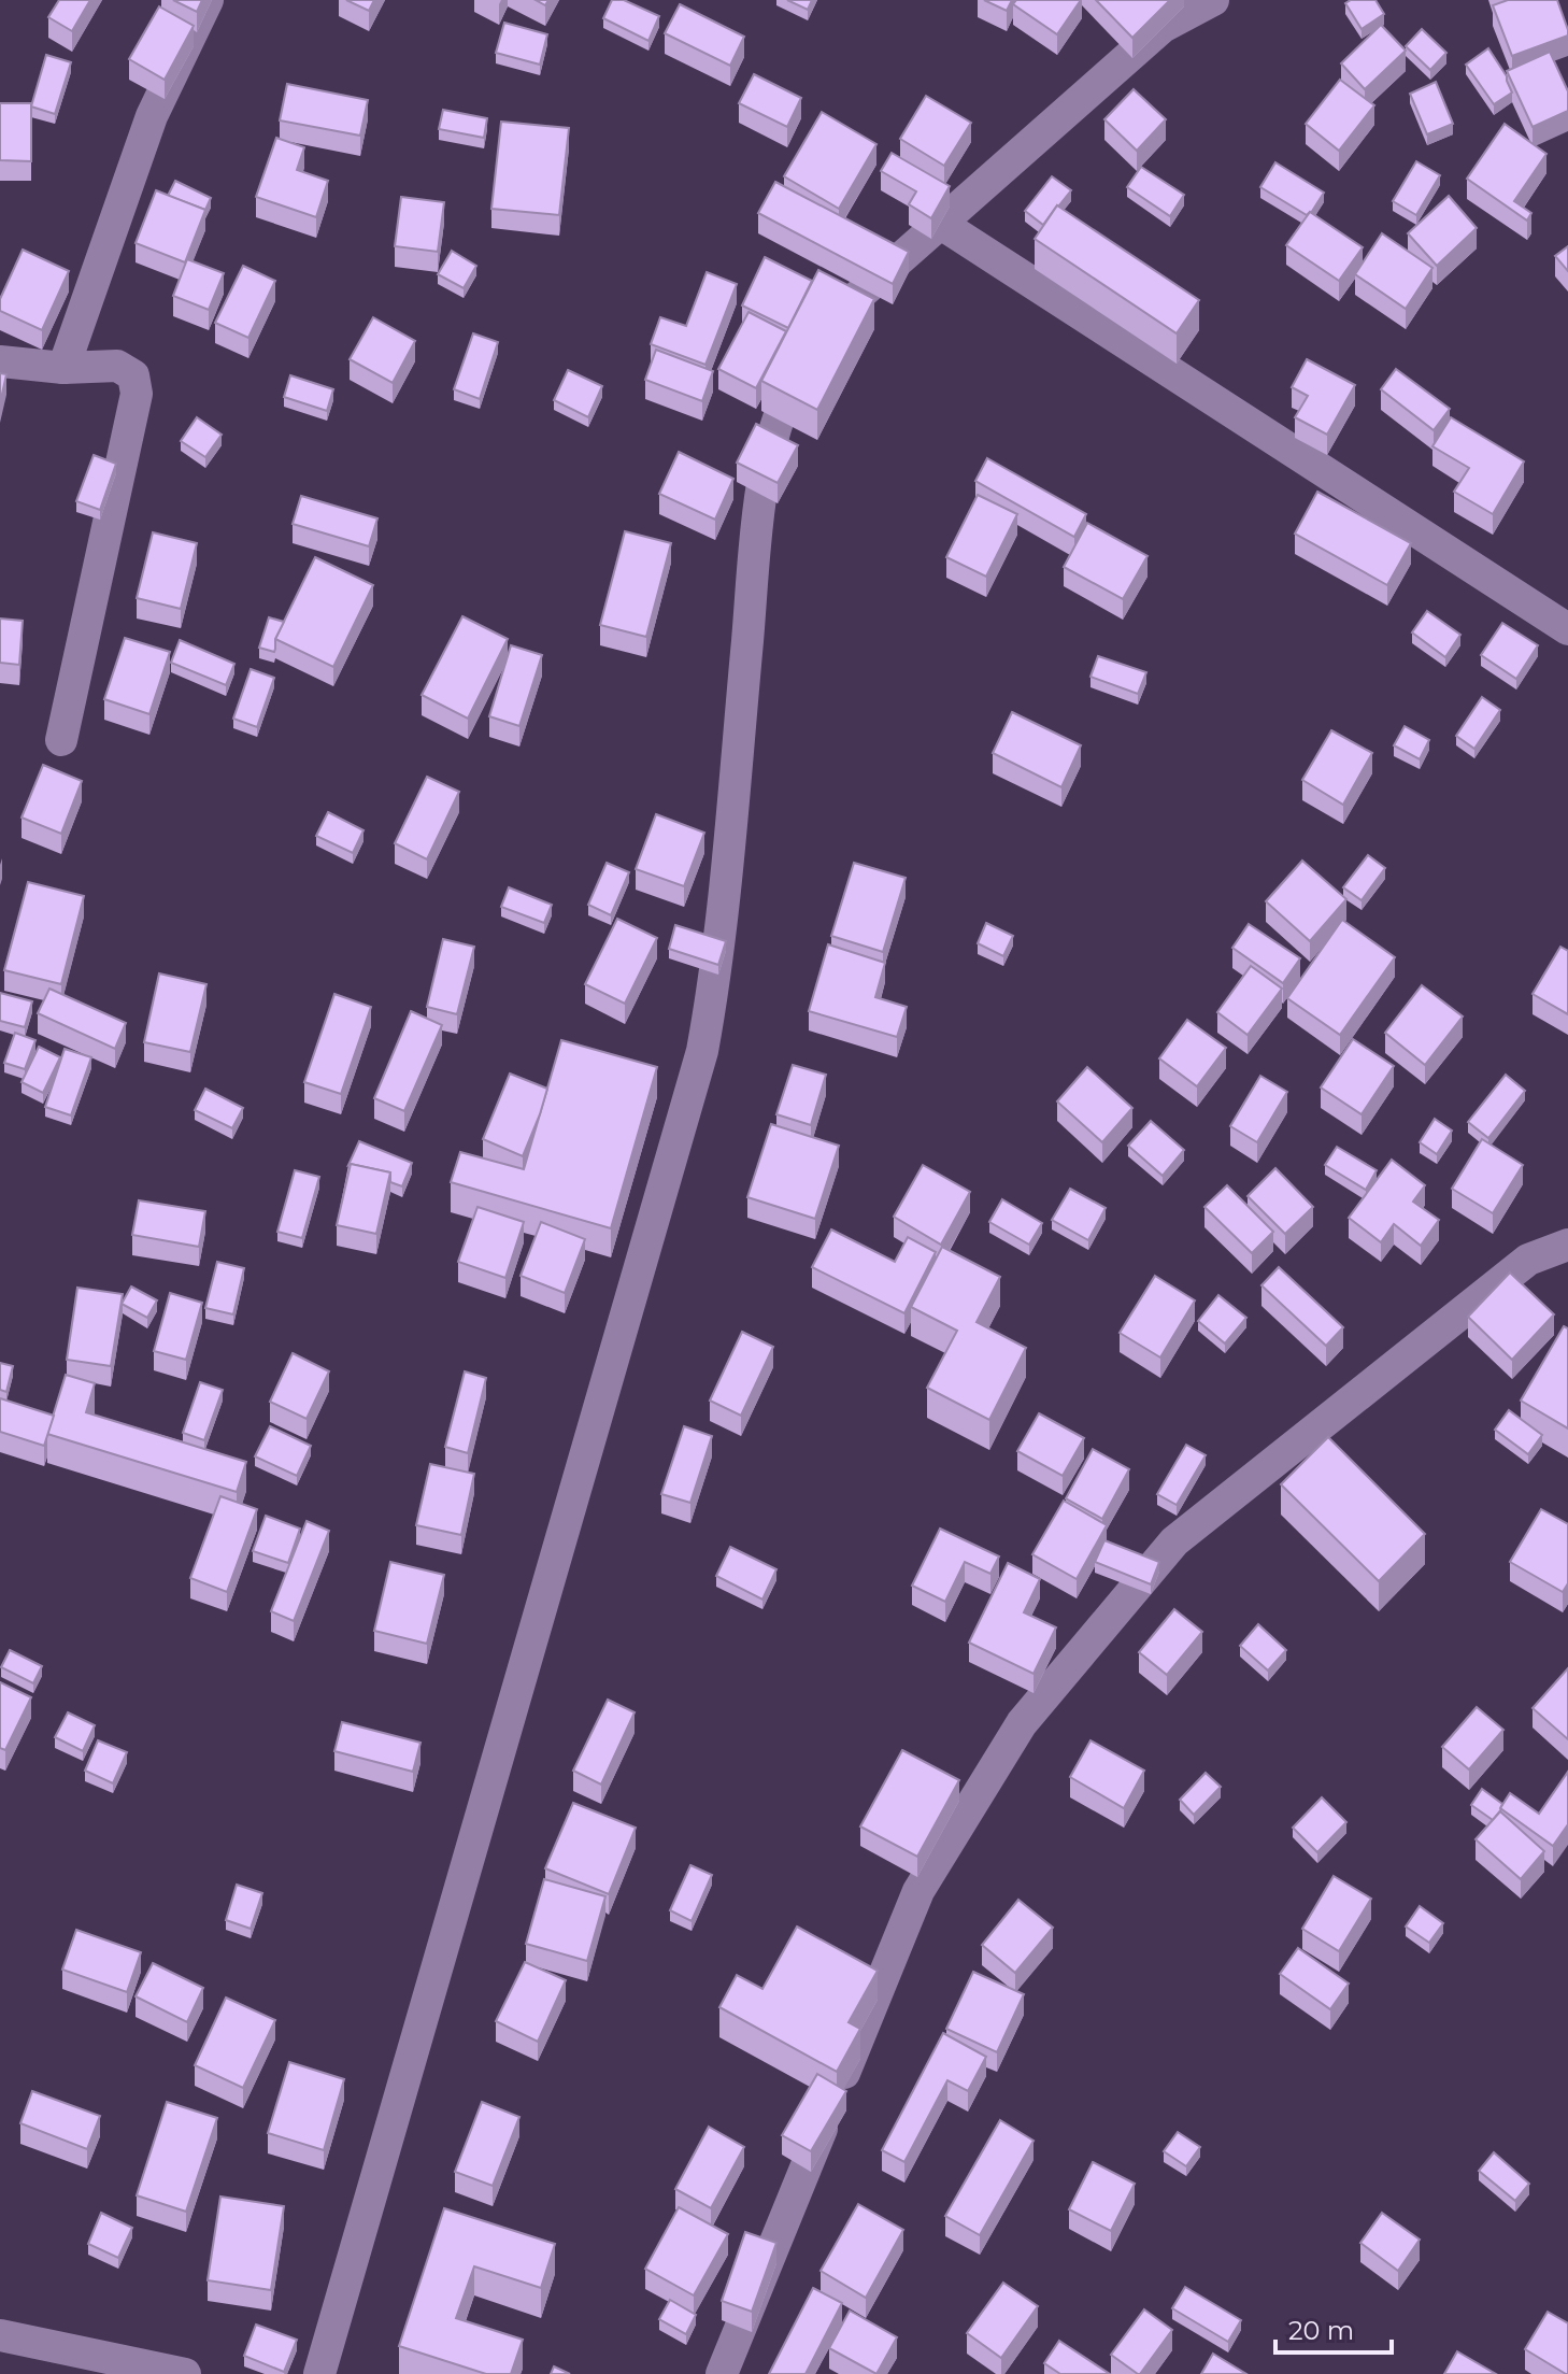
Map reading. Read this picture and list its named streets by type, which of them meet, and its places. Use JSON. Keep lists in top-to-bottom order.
{
  "scale_bar": "20 m"
}
